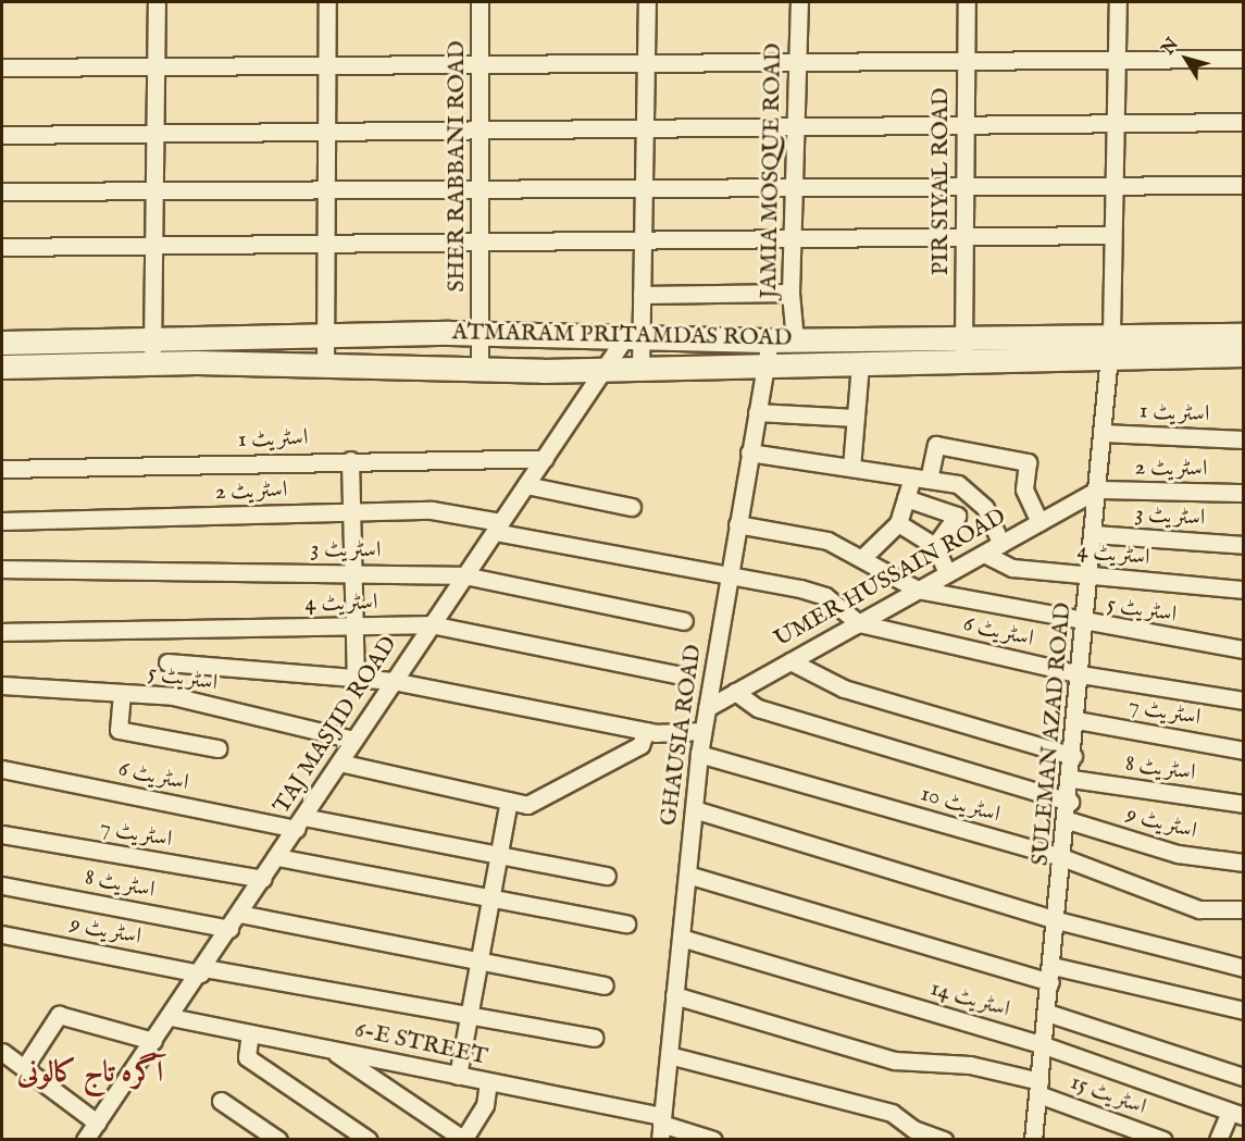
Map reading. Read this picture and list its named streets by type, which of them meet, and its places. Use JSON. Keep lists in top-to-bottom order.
{
  "streets": {
    "main road": ["ATMARAM PRITAMDAS ROAD"],
    "street": [
      "SHER RABBANI ROAD",
      "JAMIA MOSQUE ROAD",
      "PIR SIYAL ROAD",
      "اسٹریٹ 1",
      "اسٹریٹ 2",
      "اسٹریٹ 3",
      "اسٹریٹ 4",
      "UMER HUSSAIN ROAD",
      "اسٹریٹ 5",
      "اسٹریٹ 6",
      "اسٹریٹ 7",
      "TAJ MASJID ROAD",
      "SULEMAN AZAD ROAD",
      "GHAUSIA ROAD",
      "اسٹریٹ 8",
      "اسٹریٹ 10",
      "اسٹریٹ 9",
      "اسٹریٹ 14",
      "6-E STREET",
      "اسٹریٹ 15"
    ]
  },
  "crossings": [
    ["SHER RABBANI ROAD", "ATMARAM PRITAMDAS ROAD"],
    ["JAMIA MOSQUE ROAD", "ATMARAM PRITAMDAS ROAD"],
    ["PIR SIYAL ROAD", "ATMARAM PRITAMDAS ROAD"],
    ["ATMARAM PRITAMDAS ROAD", "TAJ MASJID ROAD"],
    ["ATMARAM PRITAMDAS ROAD", "SULEMAN AZAD ROAD"],
    ["ATMARAM PRITAMDAS ROAD", "GHAUSIA ROAD"],
    ["اسٹریٹ 1", "TAJ MASJID ROAD"],
    ["اسٹریٹ 1", "SULEMAN AZAD ROAD"],
    ["اسٹریٹ 2", "UMER HUSSAIN ROAD"],
    ["اسٹریٹ 2", "اسٹریٹ 6"],
    ["اسٹریٹ 2", "TAJ MASJID ROAD"],
    ["اسٹریٹ 2", "SULEMAN AZAD ROAD"],
    ["اسٹریٹ 2", "GHAUSIA ROAD"],
    ["اسٹریٹ 3", "TAJ MASJID ROAD"],
    ["اسٹریٹ 3", "SULEMAN AZAD ROAD"],
    ["اسٹریٹ 4", "UMER HUSSAIN ROAD"],
    ["اسٹریٹ 4", "TAJ MASJID ROAD"],
    ["اسٹریٹ 4", "SULEMAN AZAD ROAD"],
    ["UMER HUSSAIN ROAD", "اسٹریٹ 5"],
    ["UMER HUSSAIN ROAD", "اسٹریٹ 6"],
    ["UMER HUSSAIN ROAD", "SULEMAN AZAD ROAD"],
    ["UMER HUSSAIN ROAD", "GHAUSIA ROAD"],
    ["اسٹریٹ 5", "TAJ MASJID ROAD"],
    ["اسٹریٹ 5", "SULEMAN AZAD ROAD"],
    ["اسٹریٹ 5", "GHAUSIA ROAD"],
    ["اسٹریٹ 6", "TAJ MASJID ROAD"],
    ["اسٹریٹ 6", "SULEMAN AZAD ROAD"],
    ["اسٹریٹ 7", "TAJ MASJID ROAD"],
    ["اسٹریٹ 7", "SULEMAN AZAD ROAD"],
    ["TAJ MASJID ROAD", "اسٹریٹ 8"],
    ["TAJ MASJID ROAD", "اسٹریٹ 9"],
    ["TAJ MASJID ROAD", "6-E STREET"],
    ["SULEMAN AZAD ROAD", "اسٹریٹ 8"],
    ["SULEMAN AZAD ROAD", "اسٹریٹ 10"],
    ["SULEMAN AZAD ROAD", "اسٹریٹ 9"],
    ["SULEMAN AZAD ROAD", "اسٹریٹ 14"],
    ["SULEMAN AZAD ROAD", "اسٹریٹ 15"],
    ["GHAUSIA ROAD", "اسٹریٹ 10"],
    ["GHAUSIA ROAD", "اسٹریٹ 14"],
    ["GHAUSIA ROAD", "6-E STREET"],
    ["GHAUSIA ROAD", "اسٹریٹ 15"]
  ],
  "districts": ["آگرہ تاج کالونی"],
  "north": "top left"
}
